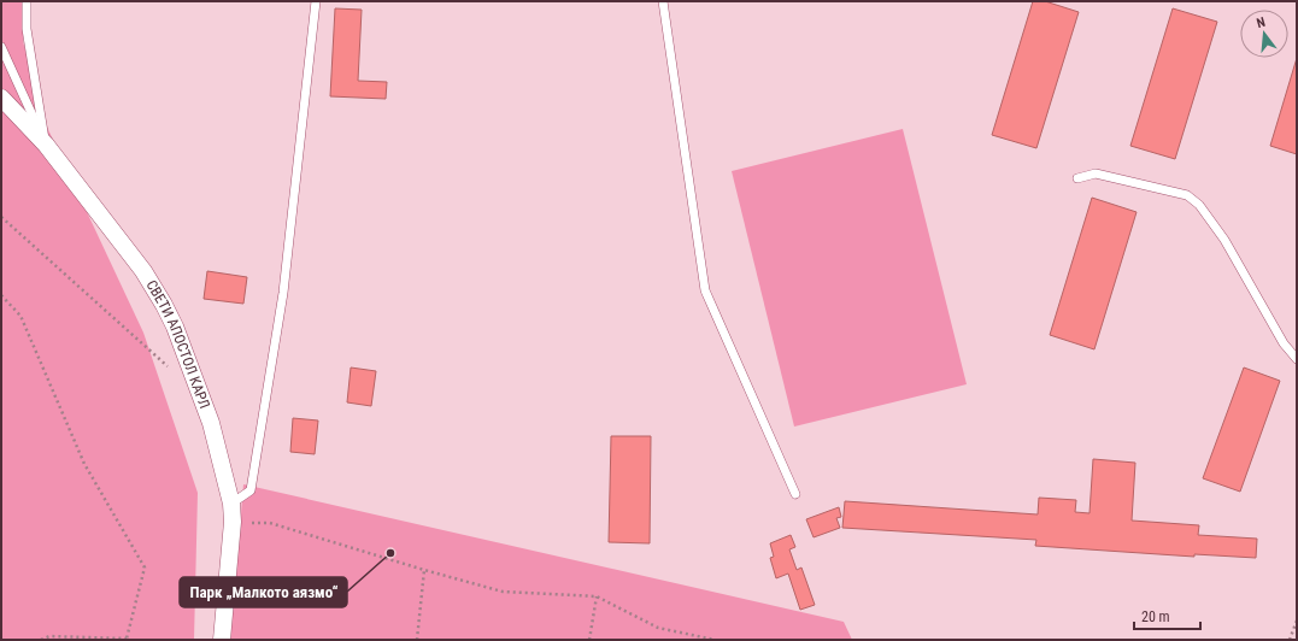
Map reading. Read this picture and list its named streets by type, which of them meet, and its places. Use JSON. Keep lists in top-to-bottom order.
{
  "streets": {
    "street": ["СВЕТИ АПОСТОЛ КАРЛ"]
  },
  "places": ["Парк „Малкото аязмо“"],
  "scale_bar": "20 m",
  "north": "top"
}
